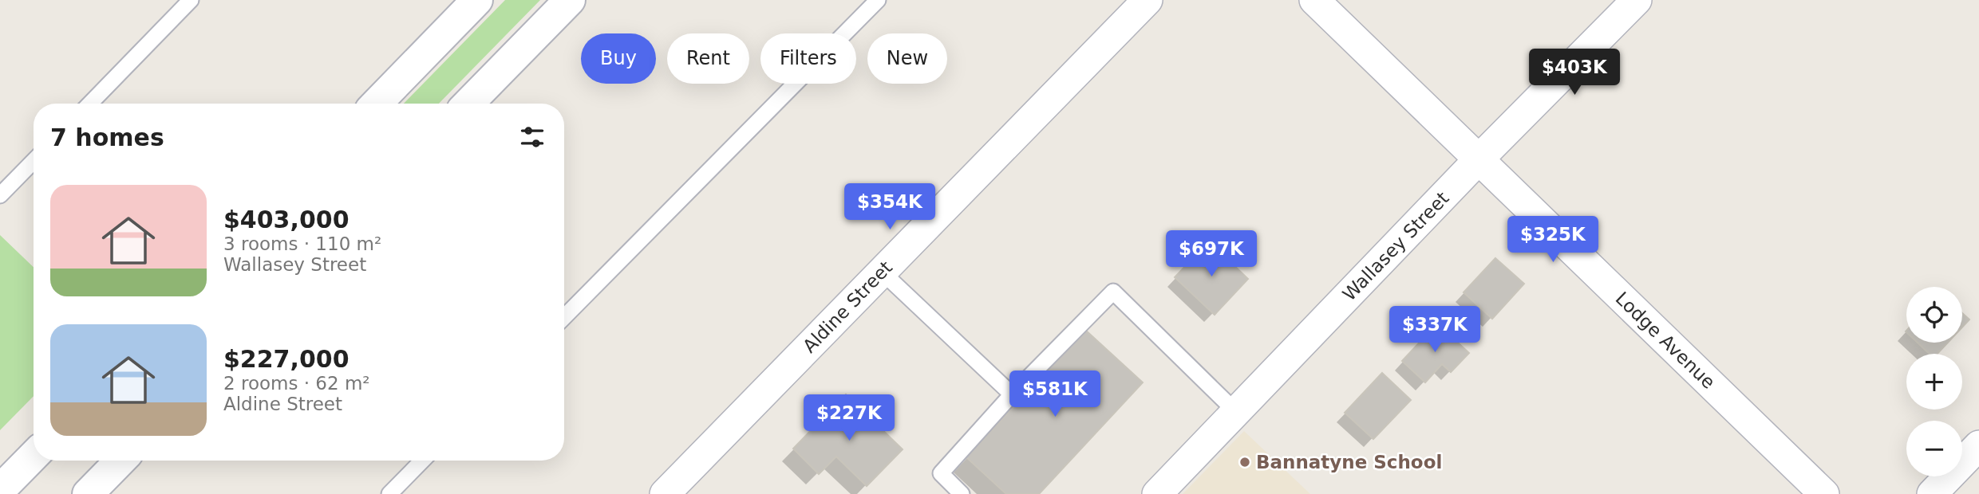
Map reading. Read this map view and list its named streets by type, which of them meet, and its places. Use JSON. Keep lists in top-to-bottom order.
{
  "streets": {
    "street": ["Wallasey Street", "Aldine Street", "Lodge Avenue"]
  },
  "crossings": [
    ["Wallasey Street", "Lodge Avenue"]
  ],
  "places": ["Bannatyne School"],
  "page": {
    "chip": [
      "Buy",
      "Rent",
      "Filters",
      "New"
    ],
    "price": [
      "$403K",
      "$354K",
      "$325K",
      "$697K",
      "$337K",
      "$581K",
      "$227K"
    ],
    "heading": "7 homes",
    "list": [
      {
        "name": "$403,000",
        "note": "3 rooms · 110 m² · Wallasey Street"
      },
      {
        "name": "$227,000",
        "note": "2 rooms · 62 m² · Aldine Street"
      }
    ],
    "map_buttons": ["+", "−"]
  }
}
